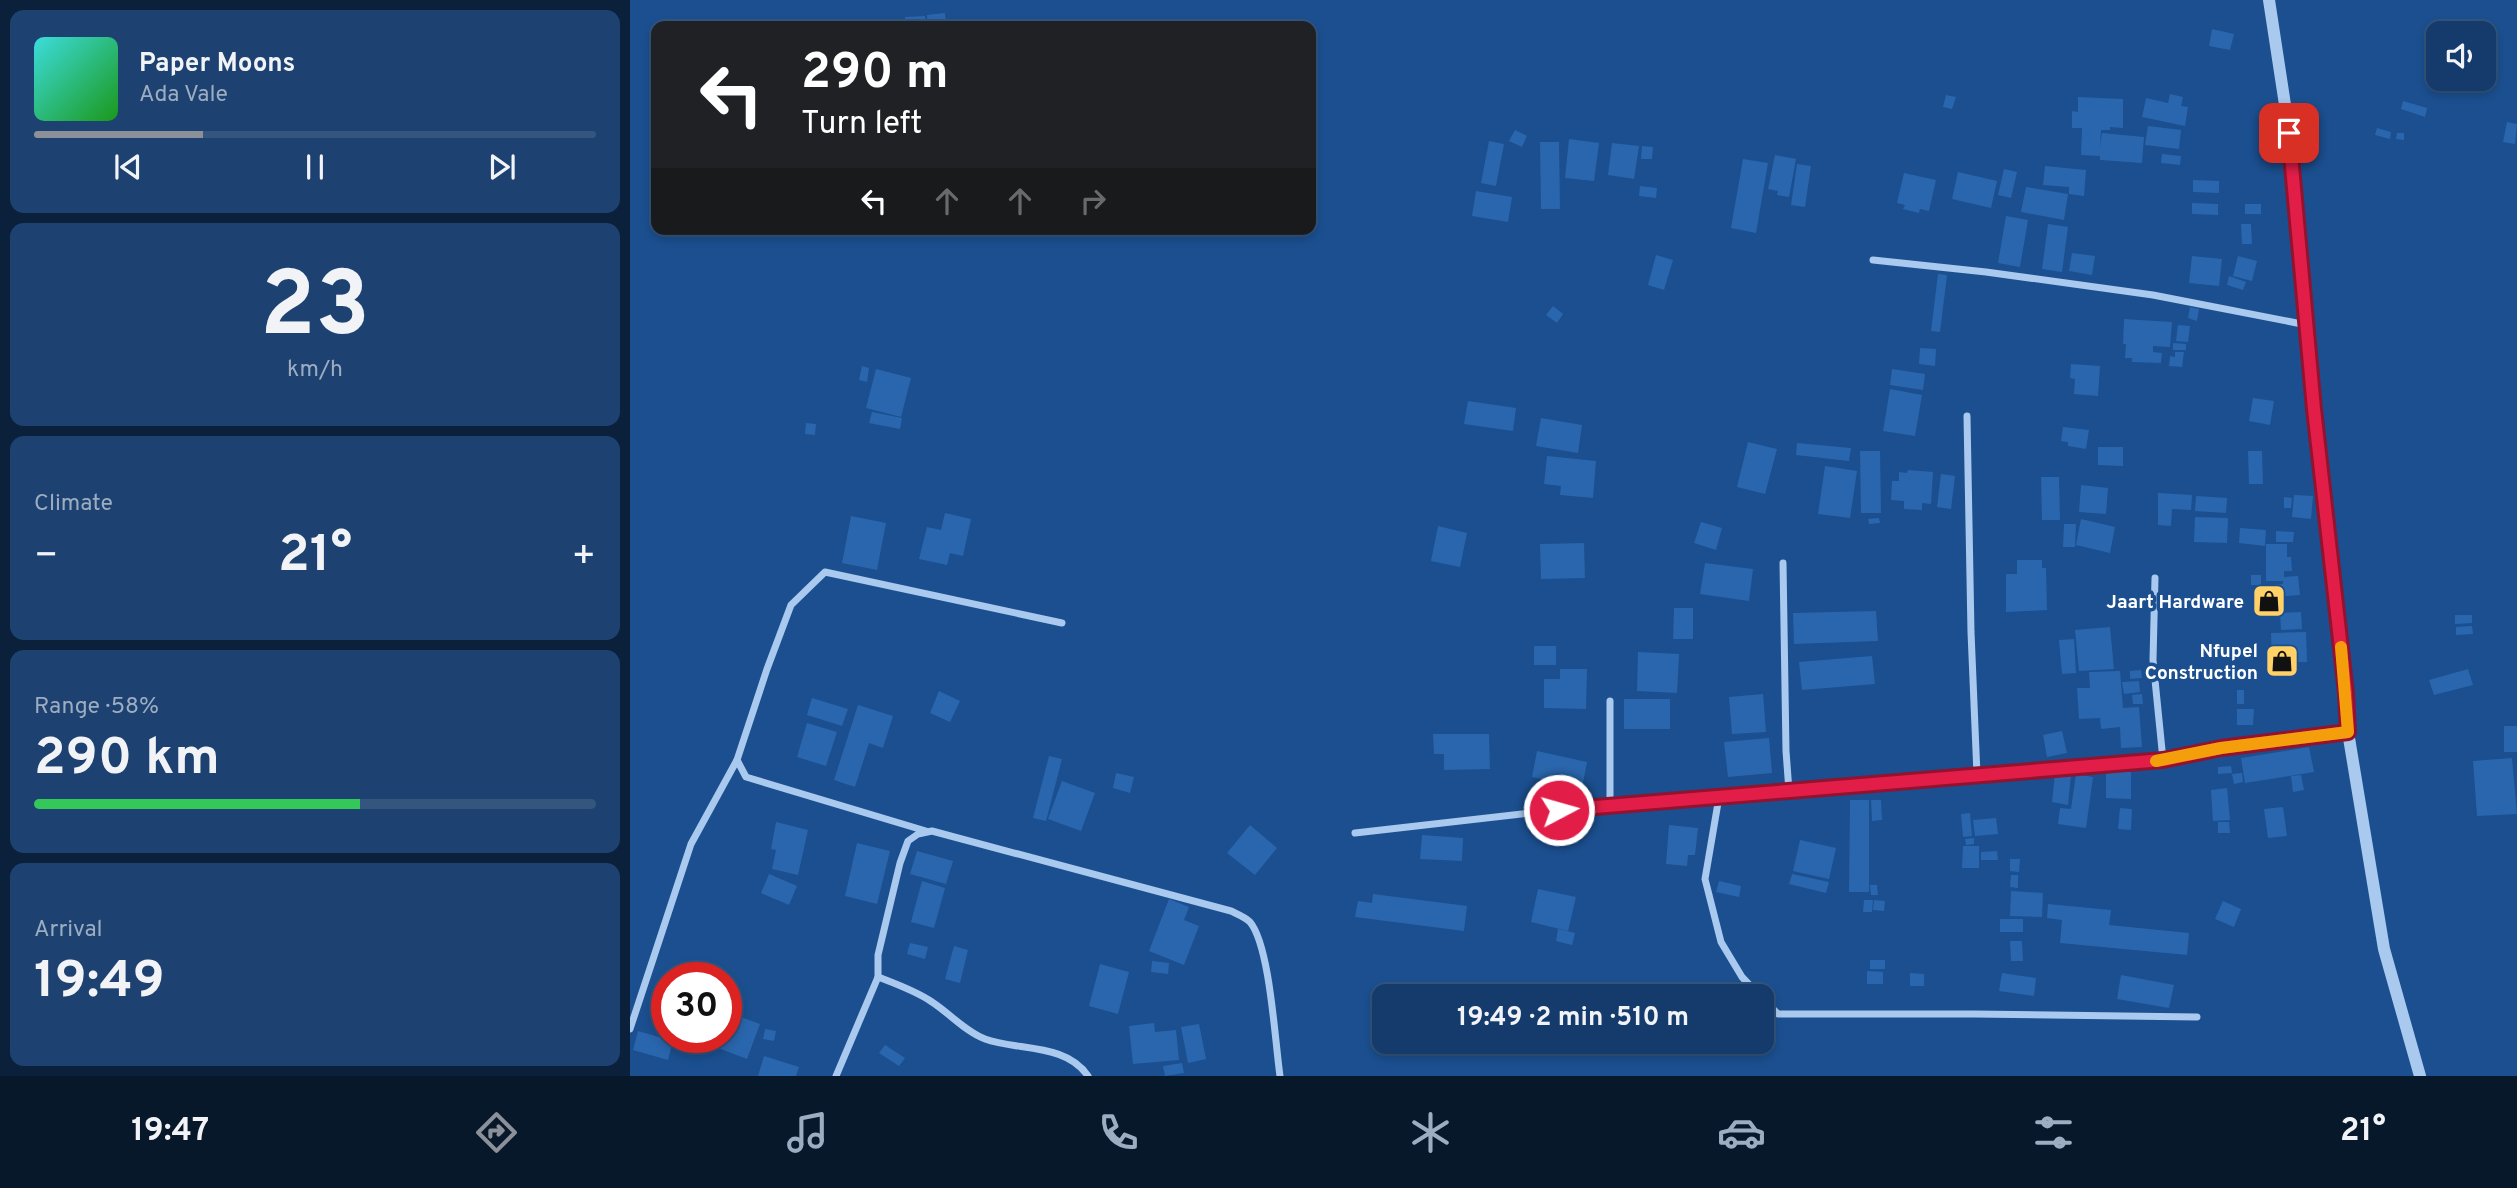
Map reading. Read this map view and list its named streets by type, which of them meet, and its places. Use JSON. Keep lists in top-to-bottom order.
{
  "places": {
    "shop": ["Jaart Hardware", "Nfupel Construction"]
  },
  "page": {
    "turn": ["290 m", "Turn left"],
    "song": ["Paper Moons", "Ada Vale"],
    "tile": [
      ["23", "km/h"],
      "Climate",
      ["Range · 58%", "290 km"],
      ["Arrival", "19:49"]
    ],
    "heat": ["−", "21°", "+"],
    "limit": "30",
    "trip": "19:49 · 2 min · 510 m",
    "tabs": ["19:47", "21°"]
  }
}
